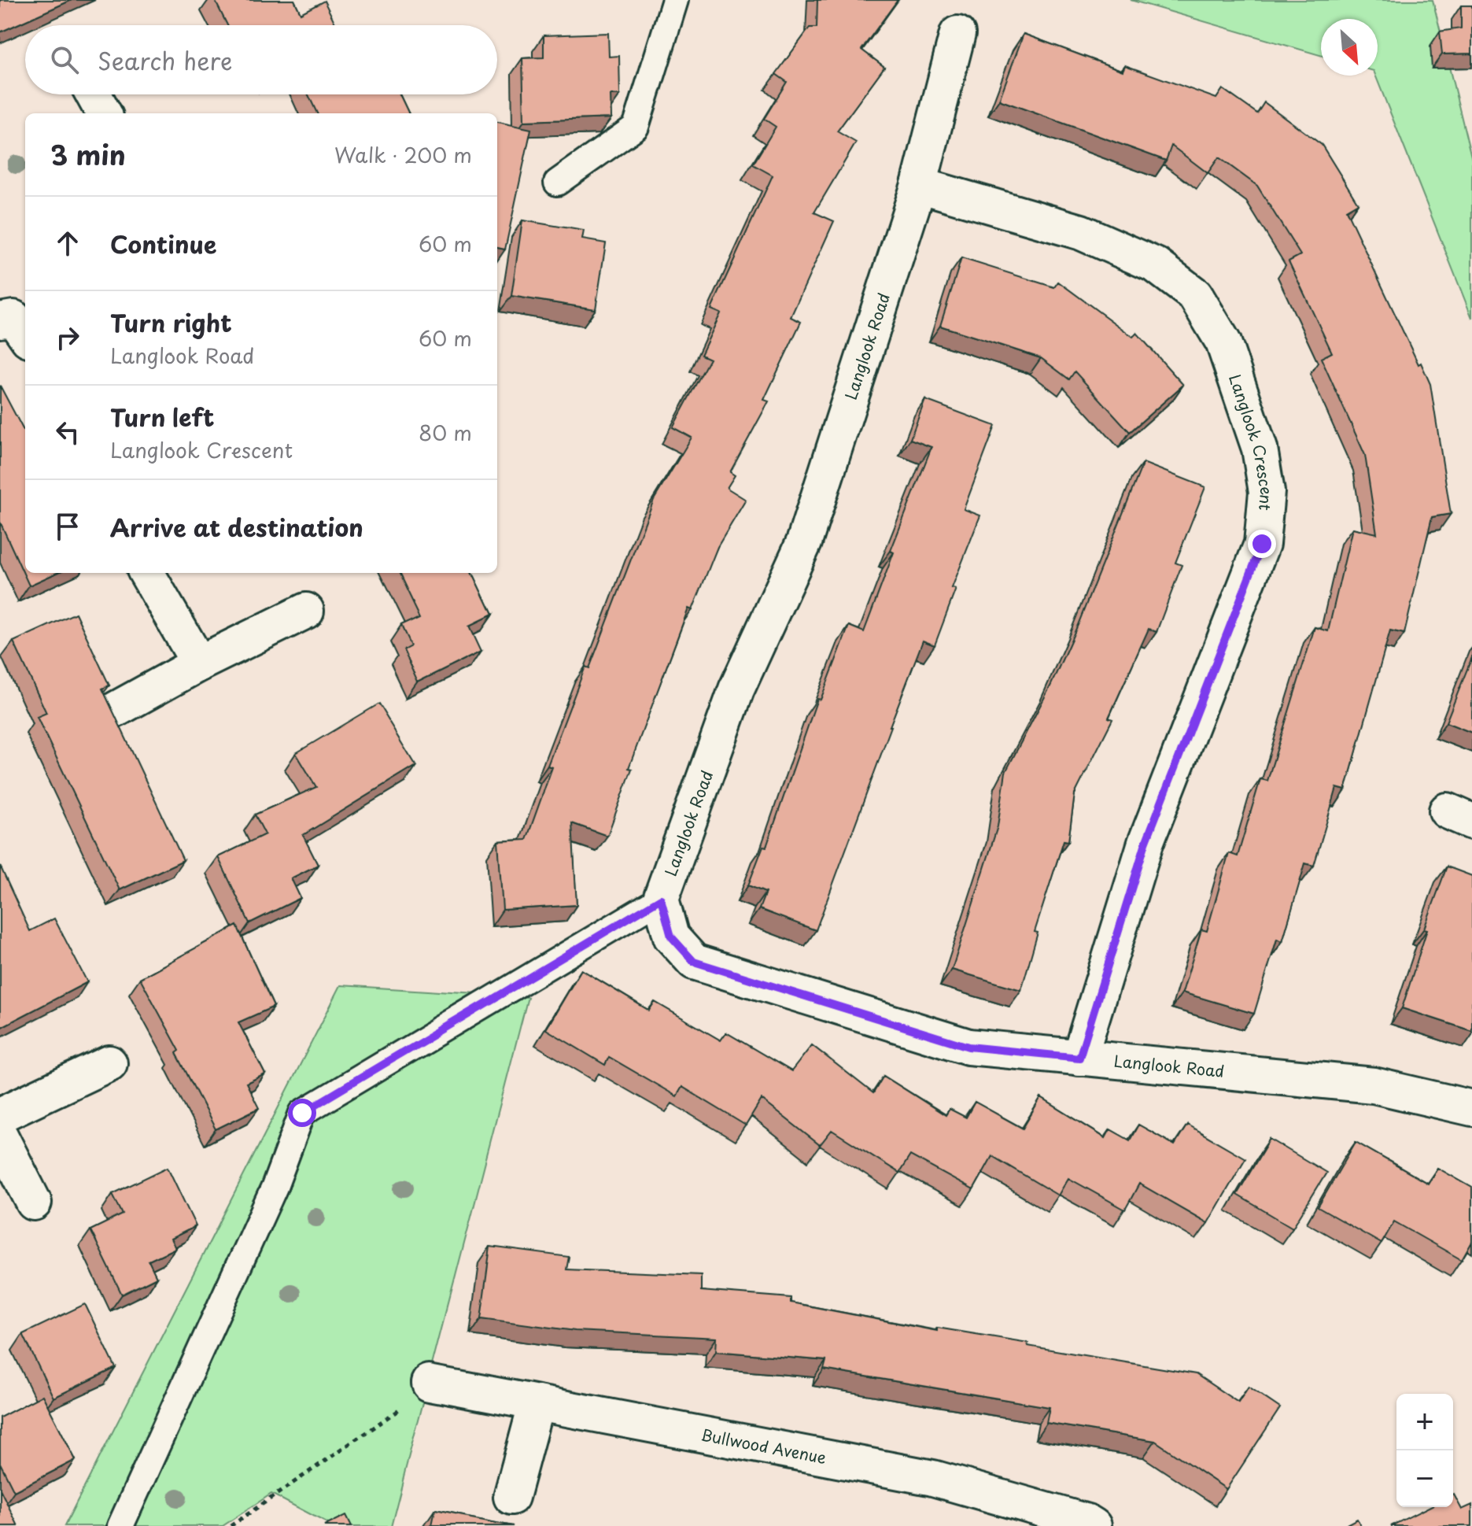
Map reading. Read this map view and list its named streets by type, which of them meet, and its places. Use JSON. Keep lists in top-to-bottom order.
{
  "streets": {
    "street": ["Langlook Road", "Langlook Crescent", "Bullwood Avenue"]
  },
  "crossings": [
    ["Langlook Road", "Langlook Crescent"]
  ],
  "north": "bottom right",
  "page": {
    "search": "Search here",
    "heading": ["3 min", "Walk · 200 m"],
    "list": [
      ["Continue", "60 m"],
      ["Turn right", "Langlook Road", "60 m"],
      ["Turn left", "Langlook Crescent", "80 m"],
      "Arrive at destination"
    ],
    "map_buttons": ["+", "−"]
  }
}
